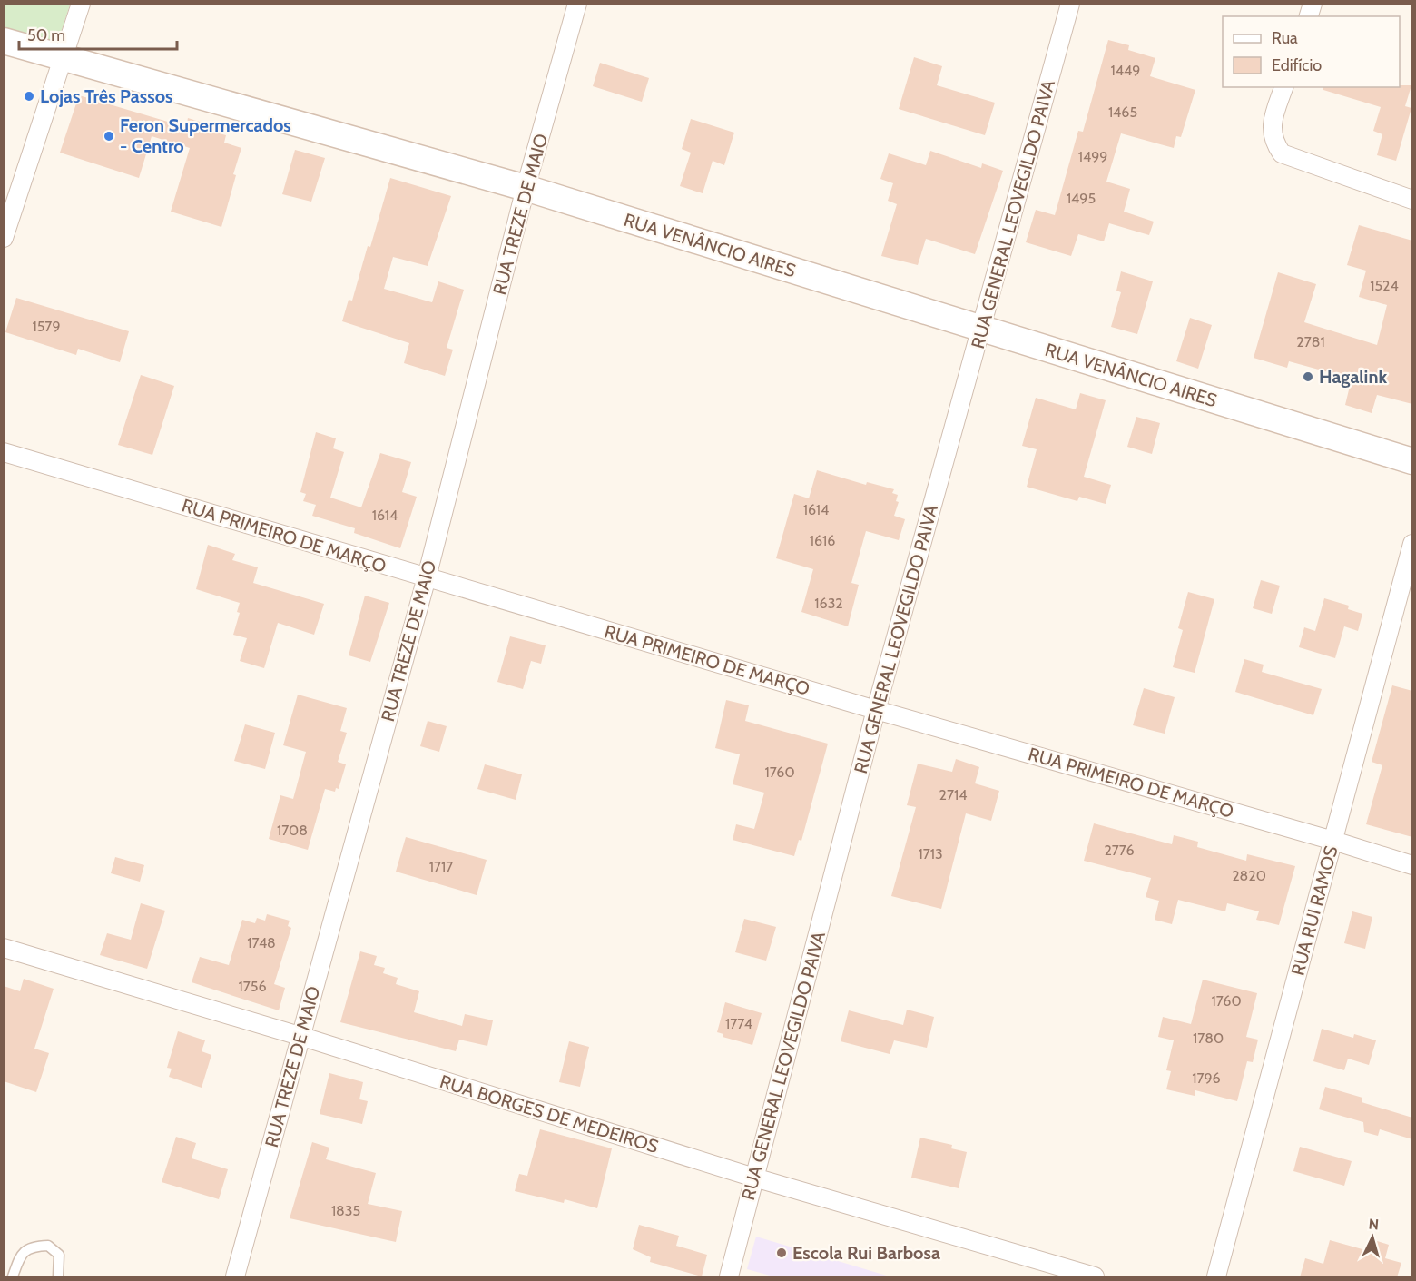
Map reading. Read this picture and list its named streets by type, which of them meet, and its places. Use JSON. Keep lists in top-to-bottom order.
{
  "streets": {
    "main road": ["RUA VENÂNCIO AIRES"],
    "street": [
      "RUA TREZE DE MAIO",
      "RUA GENERAL LEOVEGILDO PAIVA",
      "RUA PRIMEIRO DE MARÇO",
      "RUA RUI RAMOS",
      "RUA BORGES DE MEDEIROS"
    ]
  },
  "crossings": [
    ["RUA TREZE DE MAIO", "RUA VENÂNCIO AIRES"],
    ["RUA TREZE DE MAIO", "RUA PRIMEIRO DE MARÇO"],
    ["RUA TREZE DE MAIO", "RUA BORGES DE MEDEIROS"],
    ["RUA GENERAL LEOVEGILDO PAIVA", "RUA VENÂNCIO AIRES"],
    ["RUA GENERAL LEOVEGILDO PAIVA", "RUA PRIMEIRO DE MARÇO"],
    ["RUA GENERAL LEOVEGILDO PAIVA", "RUA BORGES DE MEDEIROS"],
    ["RUA PRIMEIRO DE MARÇO", "RUA RUI RAMOS"]
  ],
  "places": [
    "Lojas Três Passos",
    "Feron Supermercados - Centro",
    "Hagalink",
    "Escola Rui Barbosa"
  ],
  "house_numbers": [
    "1449",
    "1465",
    "1499",
    "1495",
    "1524",
    "1579",
    "2781",
    "1614",
    "1614",
    "1616",
    "1632",
    "1760",
    "2714",
    "1708",
    "2776",
    "1713",
    "1717",
    "2820",
    "1748",
    "1756",
    "1760",
    "1774",
    "1780",
    "1796",
    "1835"
  ],
  "legend": ["Rua", "Edifício"],
  "scale_bar": "50 m",
  "north": "top"
}
